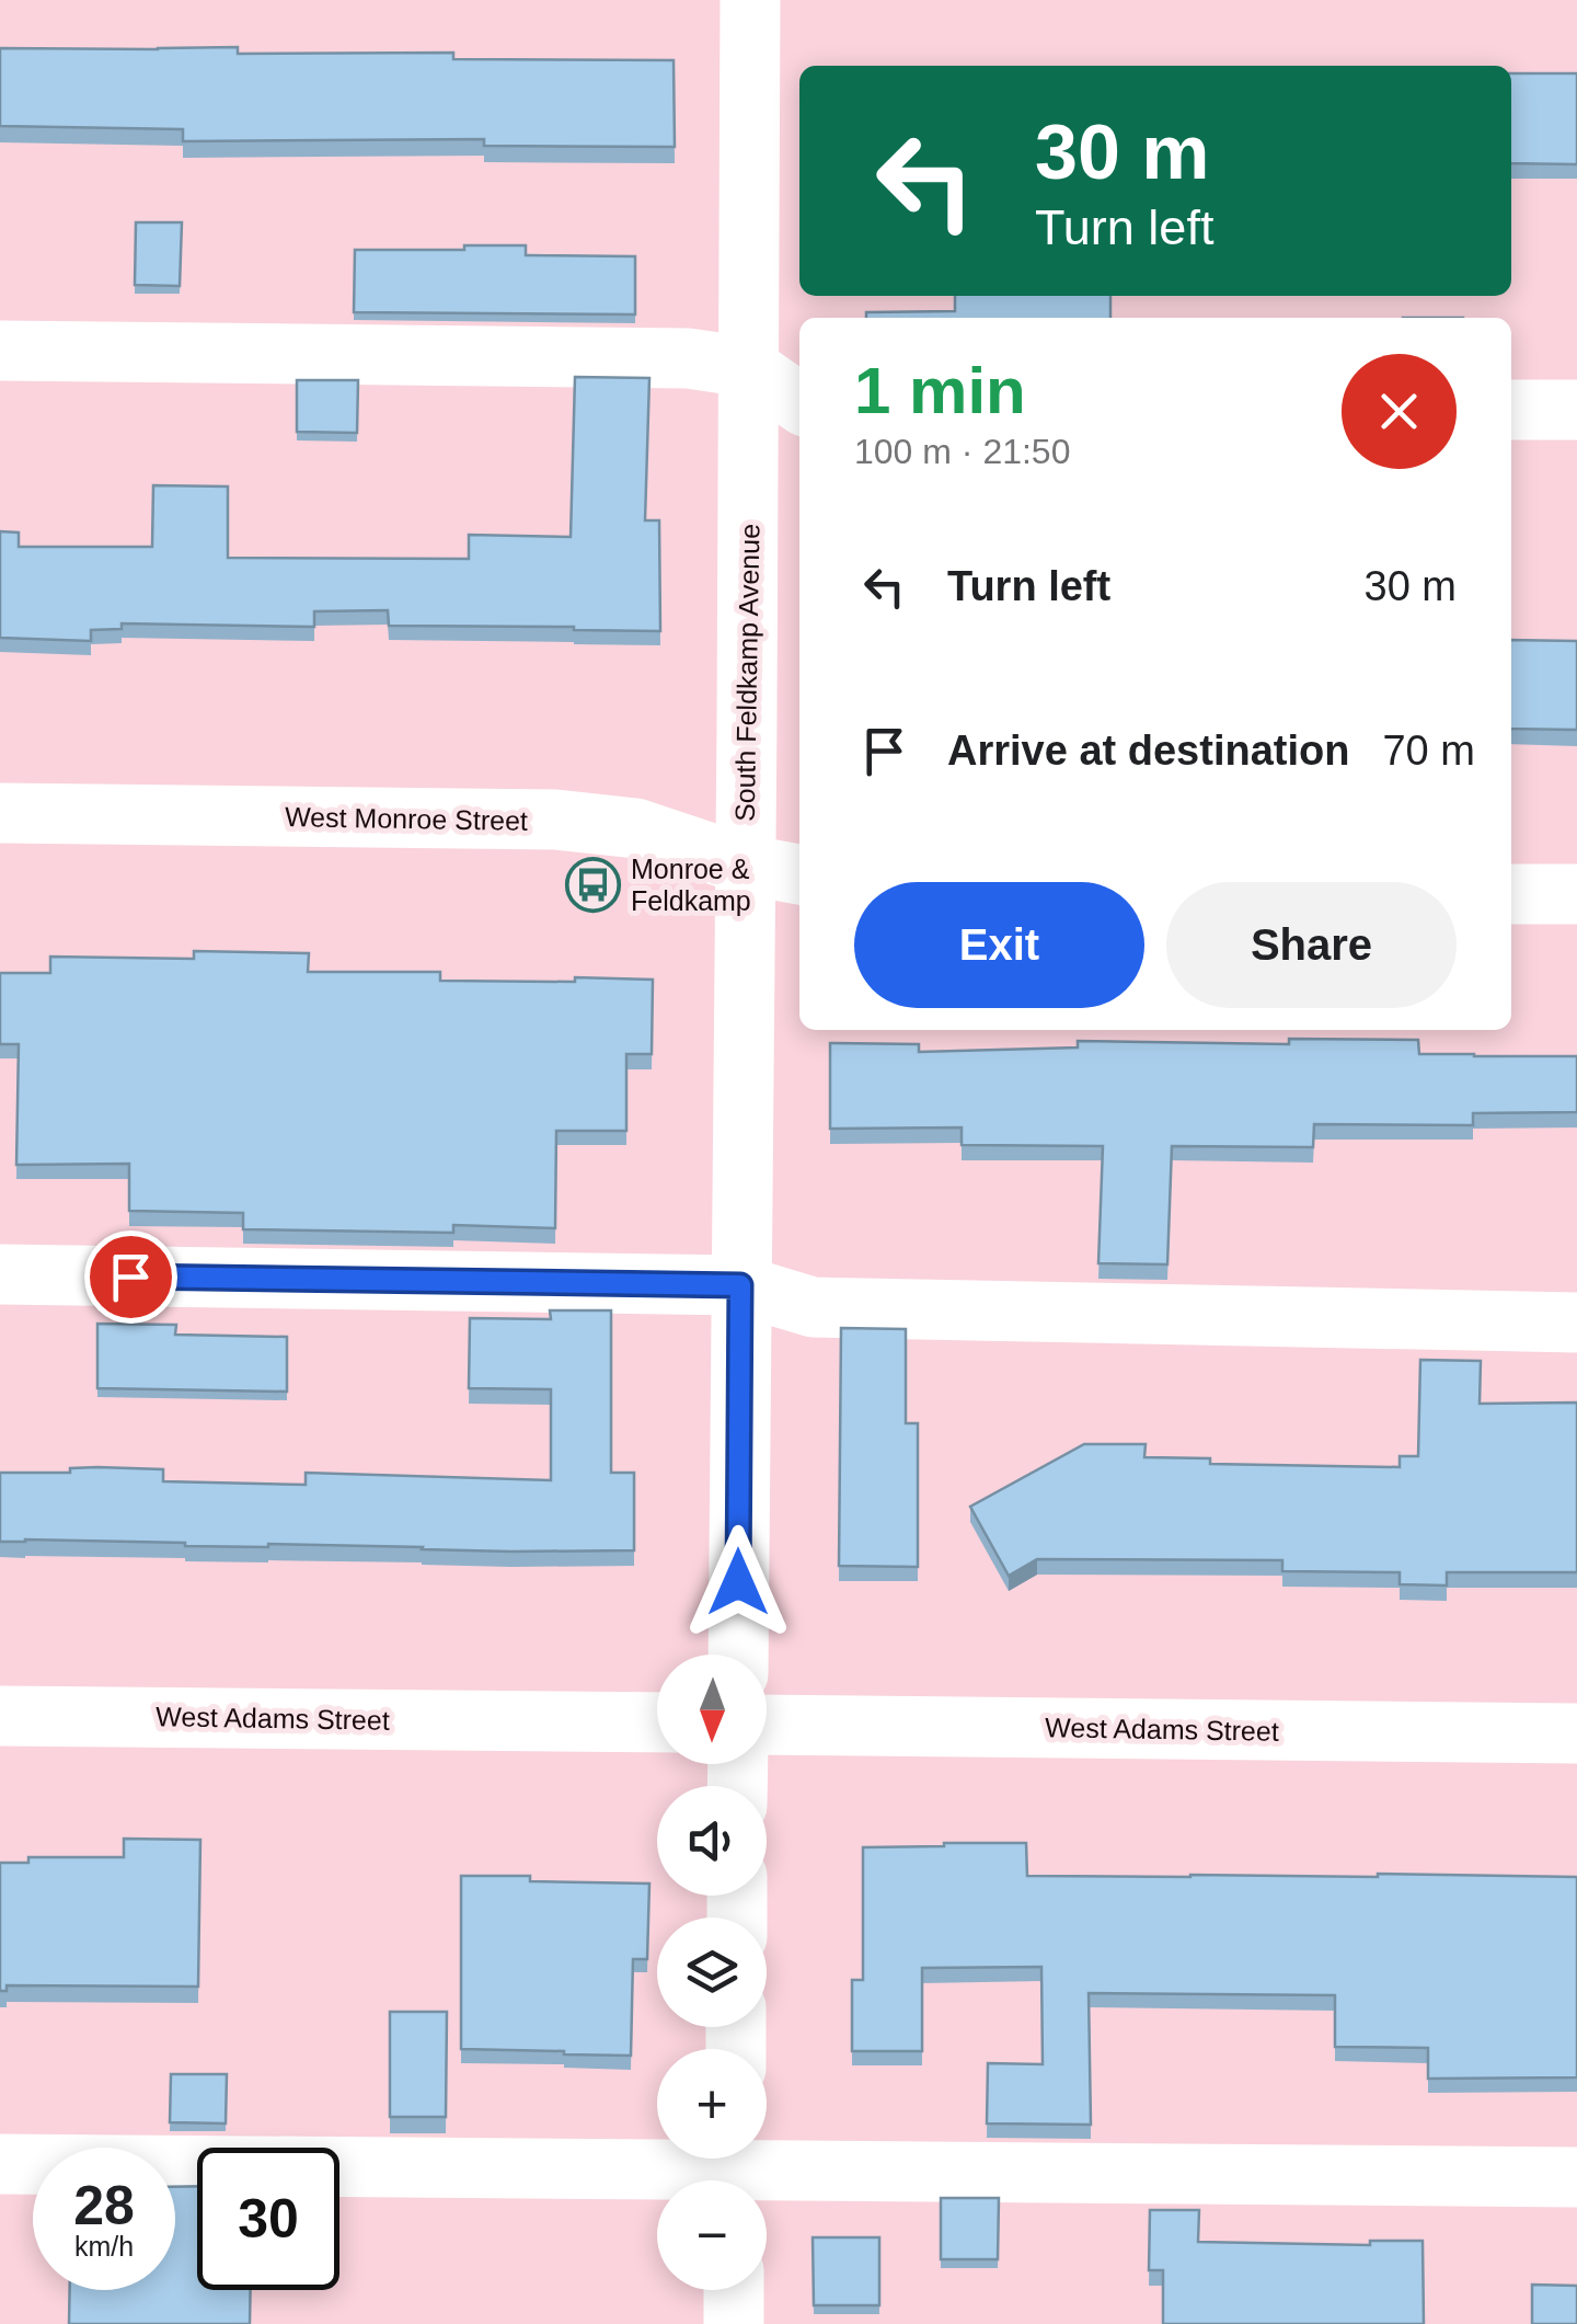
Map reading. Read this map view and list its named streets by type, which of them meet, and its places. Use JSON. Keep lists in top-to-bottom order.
{
  "streets": {
    "street": ["South Feldkamp Avenue", "West Monroe Street", "West Adams Street"]
  },
  "crossings": [
    ["South Feldkamp Avenue", "West Monroe Street"]
  ],
  "places": {
    "bus stop": ["Monroe & Feldkamp"]
  },
  "north": "bottom",
  "page": {
    "turn": ["30 m", "Turn left"],
    "heading": ["1 min", "100 m · 21:50"],
    "list": [
      {
        "name": "Turn left",
        "value": "30 m"
      },
      {
        "name": "Arrive at destination",
        "value": "70 m"
      }
    ],
    "buttons": ["Exit", "Share"],
    "map_buttons": ["+", "−"],
    "speed": "28 km/h",
    "limit": "30"
  }
}
